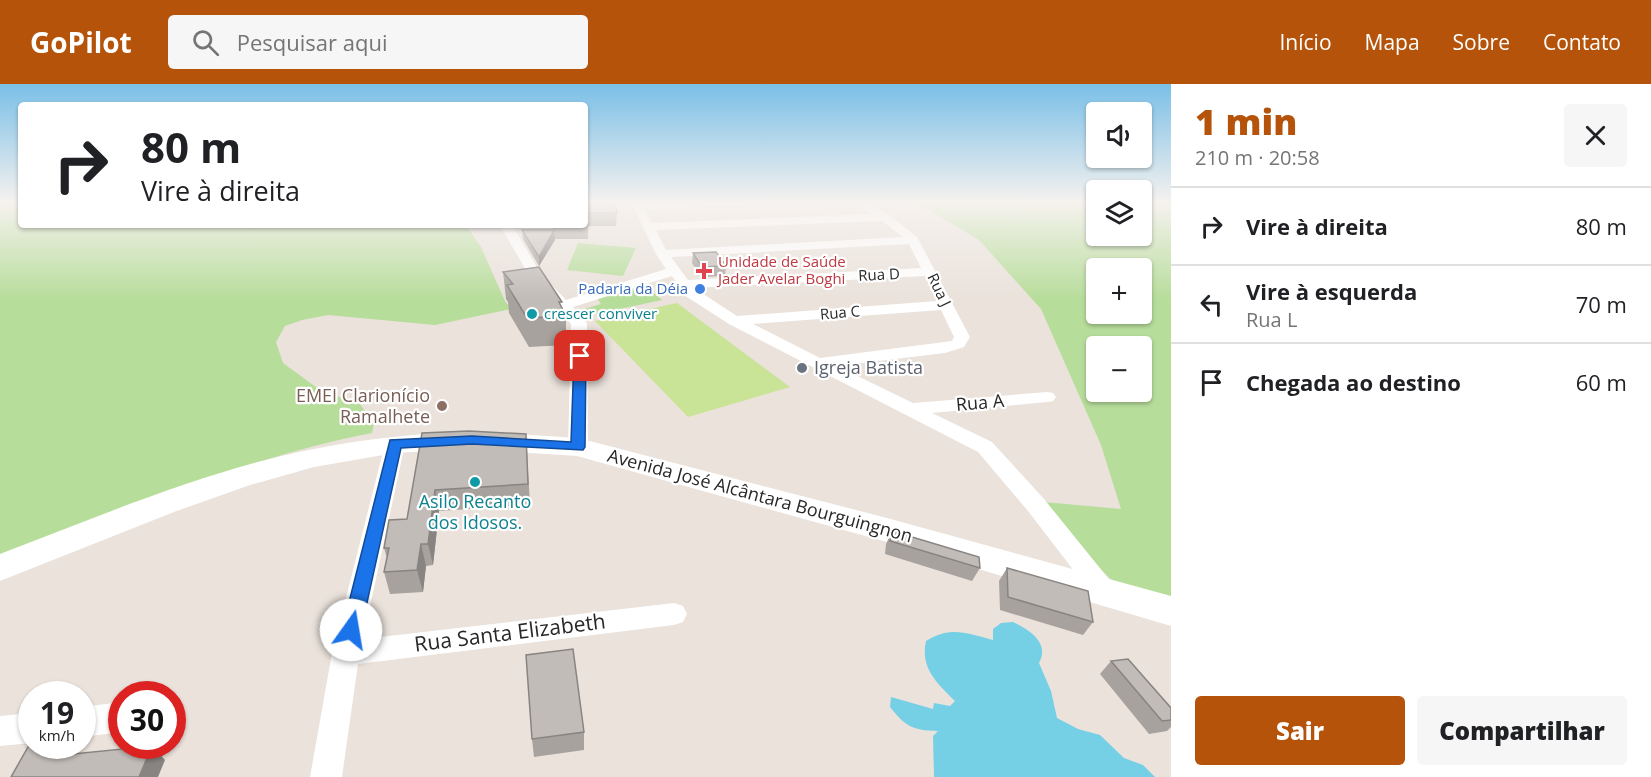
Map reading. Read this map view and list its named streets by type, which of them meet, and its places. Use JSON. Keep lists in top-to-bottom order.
{
  "streets": {
    "street": [
      "Rua D",
      "Rua J",
      "Rua C",
      "Rua A",
      "Avenida José Alcântara Bourguingnon",
      "Rua Santa Elizabeth"
    ]
  },
  "crossings": [
    ["Rua D", "Rua J"],
    ["Rua J", "Rua C"]
  ],
  "places": {
    "health": ["Unidade de Saúde Jader Avelar Boghi"],
    "other": [
      "Padaria da Déia",
      "crescer conviver",
      "Igreja Batista",
      "EMEI Clarionício Ramalhete",
      "Asilo Recanto dos Idosos."
    ]
  },
  "page": {
    "header": "GoPilot",
    "search": "Pesquisar aqui",
    "nav": [
      "Início",
      "Mapa",
      "Sobre",
      "Contato"
    ],
    "heading": ["1 min", "210 m · 20:58"],
    "map_buttons": ["+", "−"],
    "turn": ["80 m", "Vire à direita"],
    "list": [
      {
        "name": "Vire à direita",
        "value": "80 m"
      },
      {
        "name": "Vire à esquerda",
        "note": "Rua L",
        "value": "70 m"
      },
      {
        "name": "Chegada ao destino",
        "value": "60 m"
      }
    ],
    "speed": "19 km/h",
    "limit": "30",
    "buttons": ["Sair", "Compartilhar"]
  }
}
